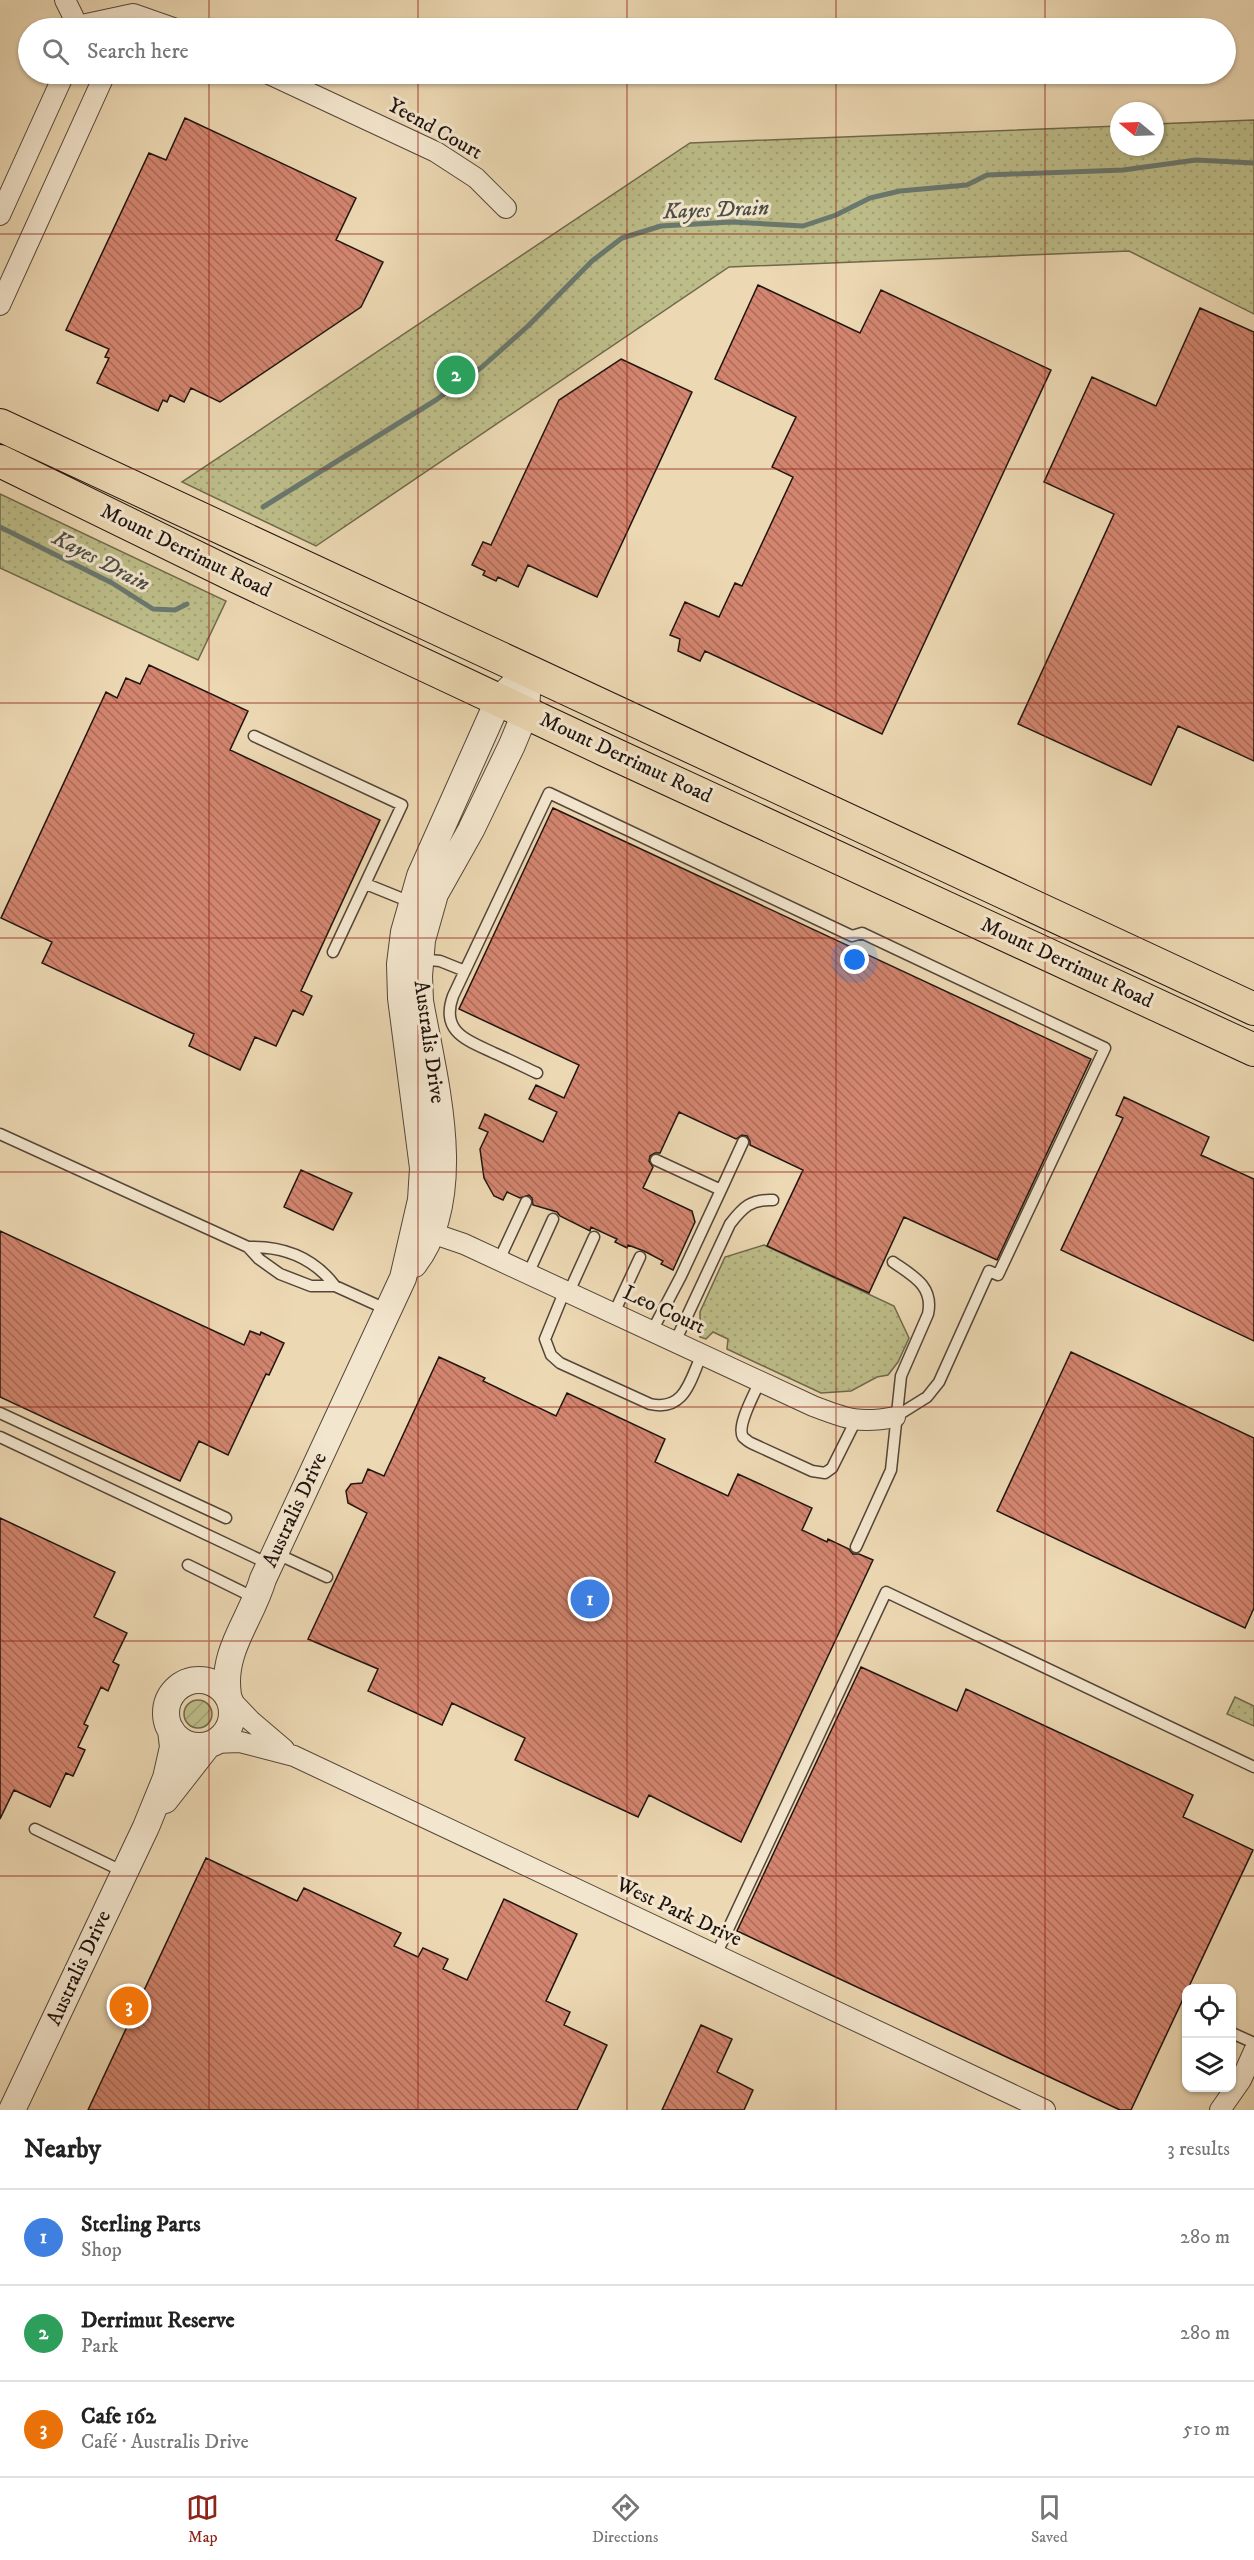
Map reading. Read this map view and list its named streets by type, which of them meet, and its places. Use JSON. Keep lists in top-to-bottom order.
{
  "streets": {
    "main road": ["Mount Derrimut Road"],
    "street": [
      "Yeend Court",
      "Australis Drive",
      "Leo Court",
      "West Park Drive"
    ]
  },
  "crossings": [
    ["Mount Derrimut Road", "Australis Drive"],
    ["Australis Drive", "Leo Court"],
    ["Australis Drive", "West Park Drive"]
  ],
  "water": ["Kayes Drain"],
  "north": "left",
  "page": {
    "search": "Search here",
    "pins": ["2", "1", "3"],
    "heading": ["Nearby", "3 results"],
    "list": [
      {
        "mark": "1",
        "name": "Sterling Parts",
        "note": "Shop",
        "value": "280 m"
      },
      {
        "mark": "2",
        "name": "Derrimut Reserve",
        "note": "Park",
        "value": "280 m"
      },
      {
        "mark": "3",
        "name": "Cafe 162",
        "note": "Café · Australis Drive",
        "value": "510 m"
      }
    ],
    "nav": ["Map", "Directions", "Saved"]
  }
}
